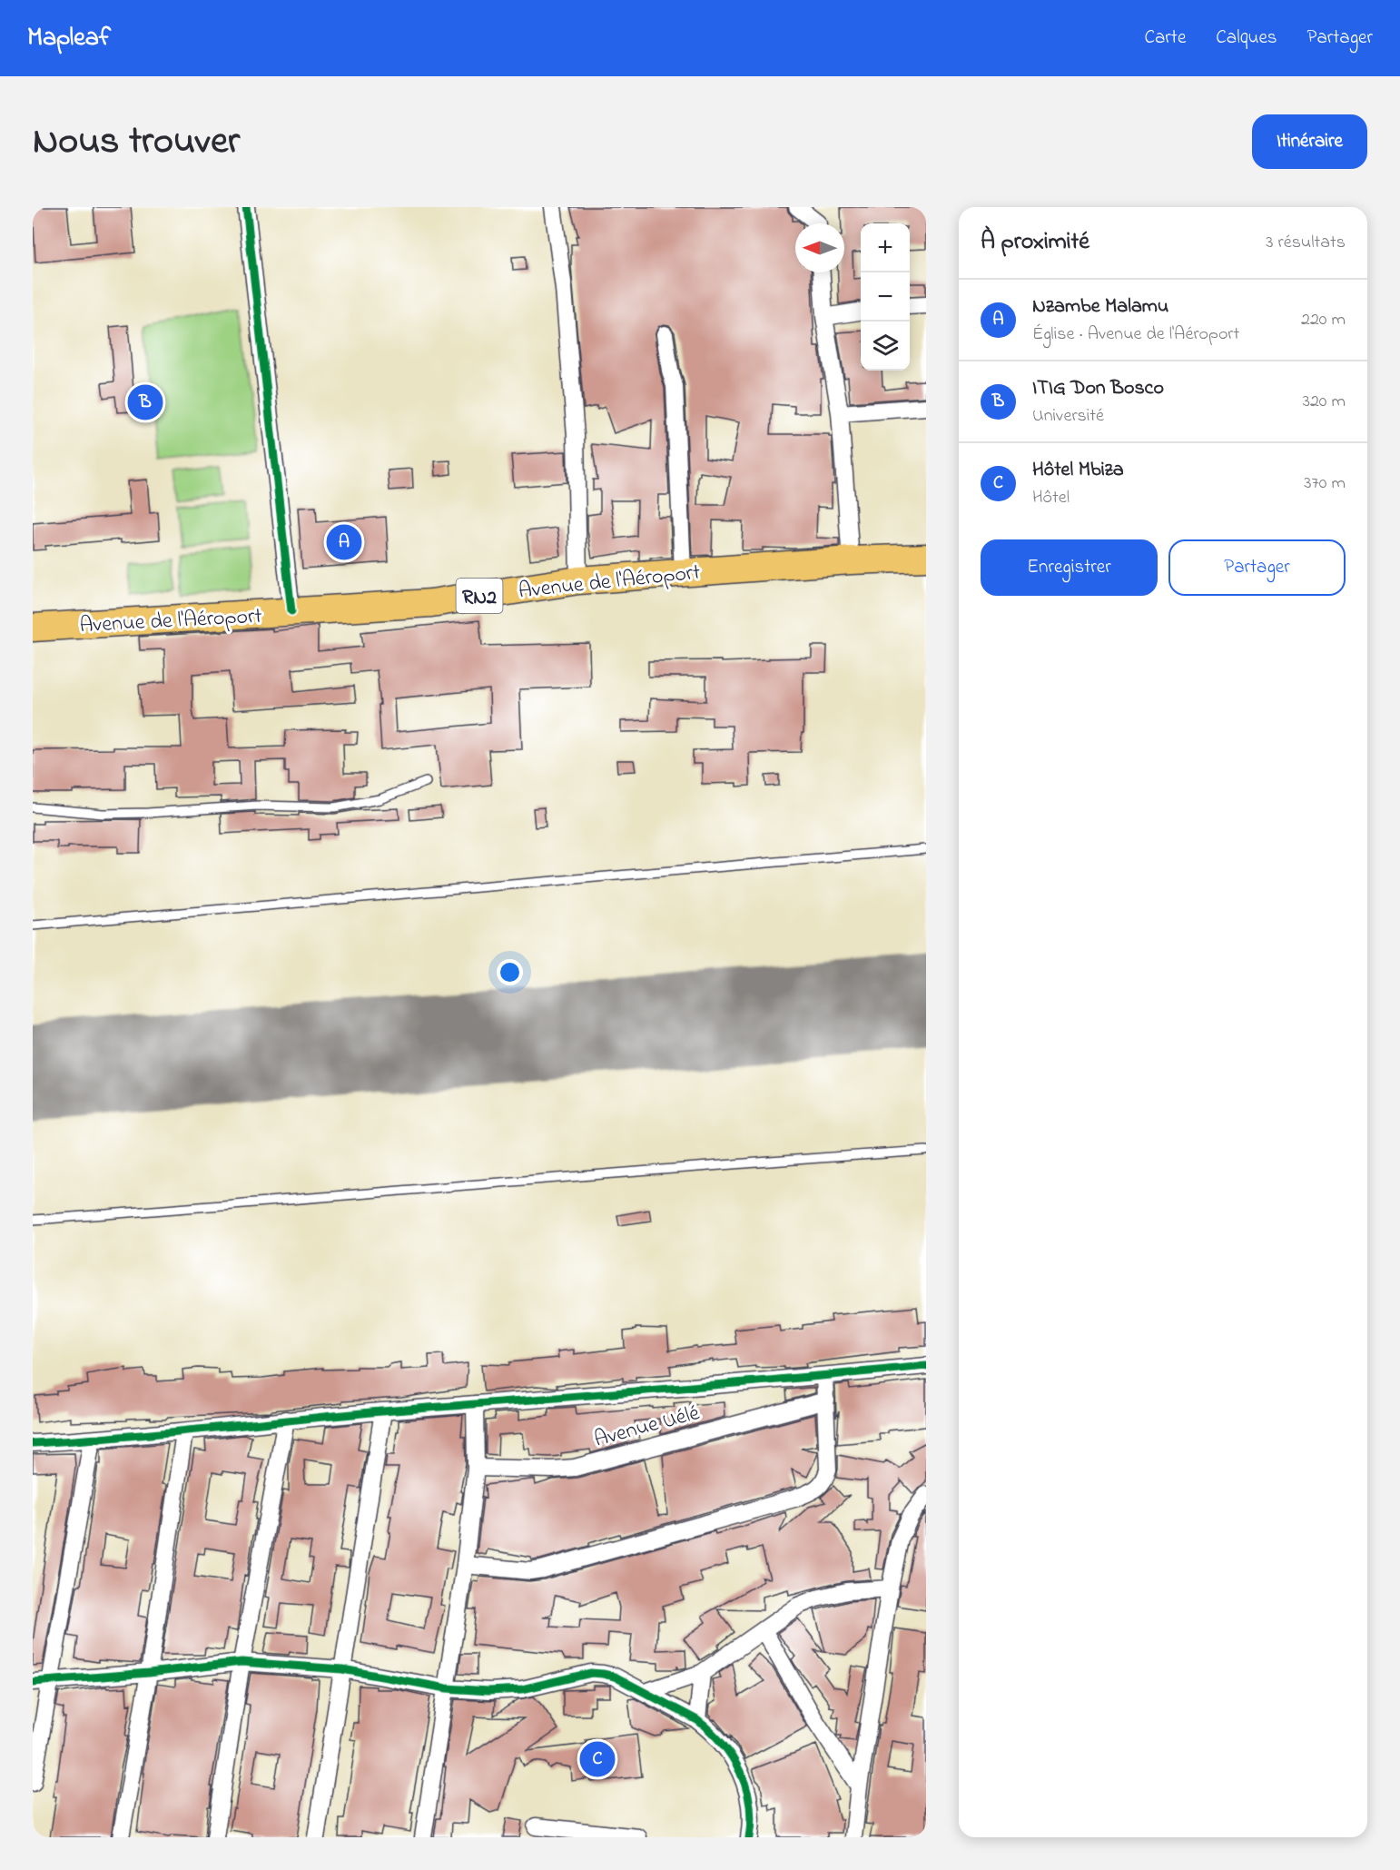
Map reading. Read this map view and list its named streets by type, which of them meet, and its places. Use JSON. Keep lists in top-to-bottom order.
{
  "streets": {
    "highway": ["Avenue de l'Aéroport", "RN2"],
    "street": ["Avenue Uélé"]
  },
  "north": "left",
  "page": {
    "header": "Mapleaf",
    "nav": ["Carte", "Calques", "Partager"],
    "title": "Nous trouver",
    "buttons": [
      "Itinéraire",
      ["Enregistrer", "Partager"]
    ],
    "heading": ["À proximité", "3 résultats"],
    "map_buttons": ["+", "−"],
    "list": [
      {
        "mark": "A",
        "name": "Nzambe Malamu",
        "note": "Église · Avenue de l'Aéroport",
        "value": "220 m"
      },
      {
        "mark": "B",
        "name": "ITIG Don Bosco",
        "note": "Université",
        "value": "320 m"
      },
      {
        "mark": "C",
        "name": "Hôtel Mbiza",
        "note": "Hôtel",
        "value": "370 m"
      }
    ],
    "pins": ["B", "A", "C"]
  }
}
